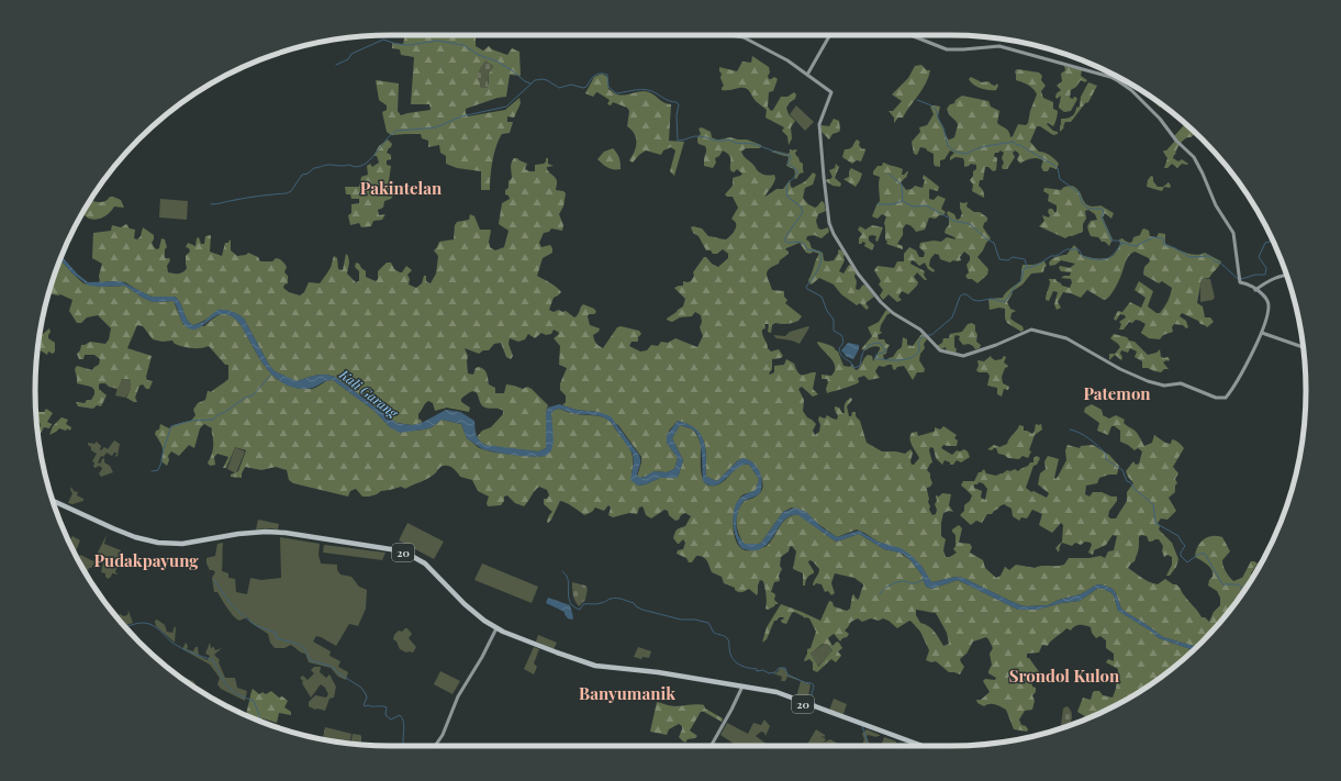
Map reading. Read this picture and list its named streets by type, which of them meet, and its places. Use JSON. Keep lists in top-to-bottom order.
{
  "streets": {
    "highway": ["20"]
  },
  "districts": [
    "Pakintelan",
    "Patemon",
    "Pudakpayung",
    "Srondol Kulon",
    "Banyumanik"
  ],
  "water": ["Kali Garang"]
}
